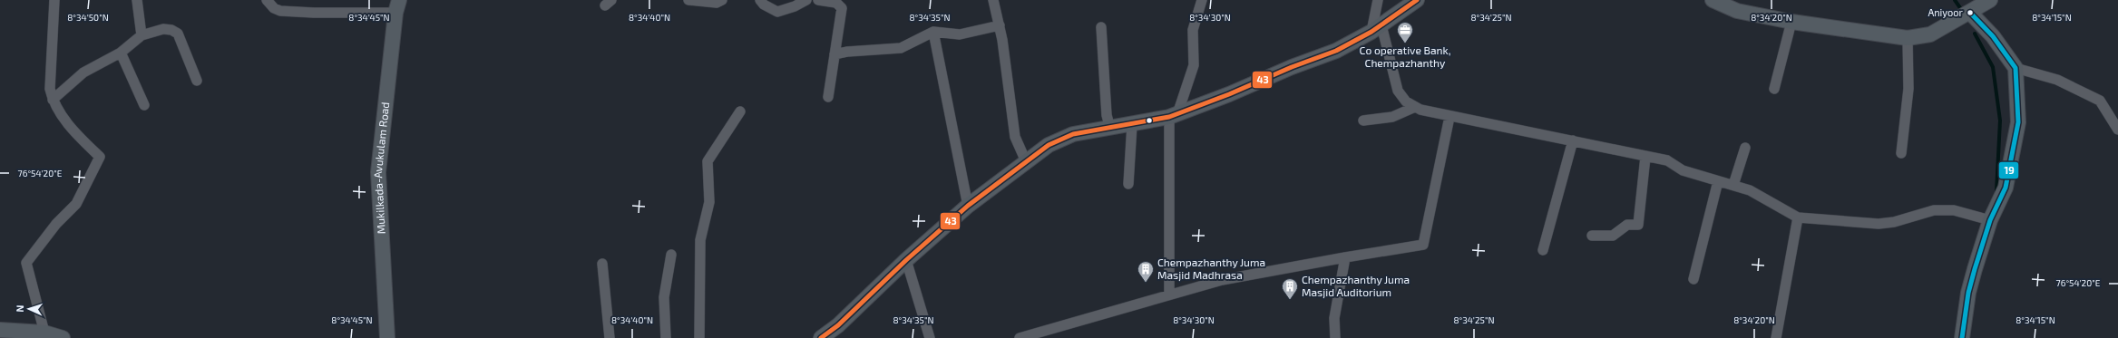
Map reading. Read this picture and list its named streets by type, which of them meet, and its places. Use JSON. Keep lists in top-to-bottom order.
{
  "streets": {
    "main road": ["Mukilkada-Avukulam Road"]
  },
  "places": {
    "other": ["Aniyoor"],
    "office": ["Co operative Bank, Chempazhanthy"],
    "building": ["Chempazhanthy Juma Masjid Madhrasa", "Chempazhanthy Juma Masjid Auditorium"]
  },
  "lines": ["transit line 43", "transit line 19"],
  "north": "left",
  "coordinates": [
    "8°34'50\"N",
    "8°34'45\"N",
    "8°34'40\"N",
    "8°34'35\"N",
    "8°34'30\"N",
    "8°34'25\"N",
    "8°34'20\"N",
    "8°34'15\"N",
    "76°54'20\"E"
  ]
}
